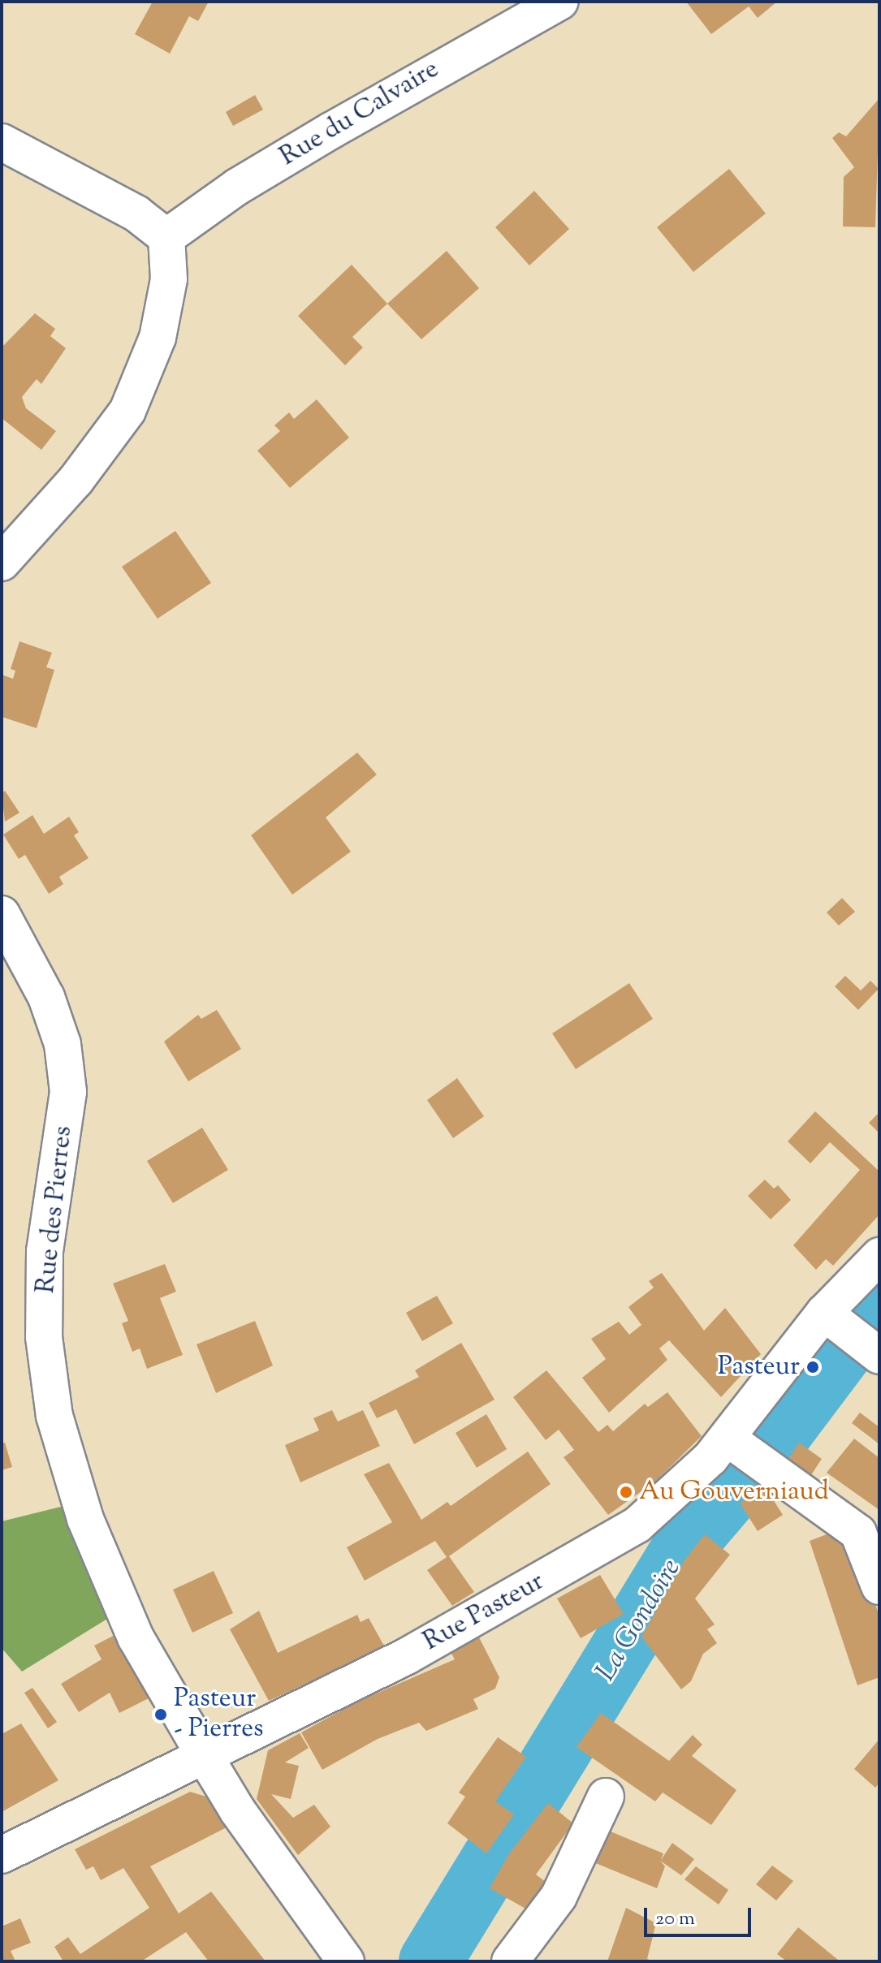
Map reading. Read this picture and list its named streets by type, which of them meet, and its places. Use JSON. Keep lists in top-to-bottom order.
{
  "streets": {
    "street": ["Rue du Calvaire", "Rue des Pierres", "Rue Pasteur"]
  },
  "crossings": [
    ["Rue des Pierres", "Rue Pasteur"]
  ],
  "water": ["La Gondoire"],
  "places": ["Pasteur", "Au Gouverniaud", "Pasteur - Pierres"],
  "scale_bar": "20 m"
}
